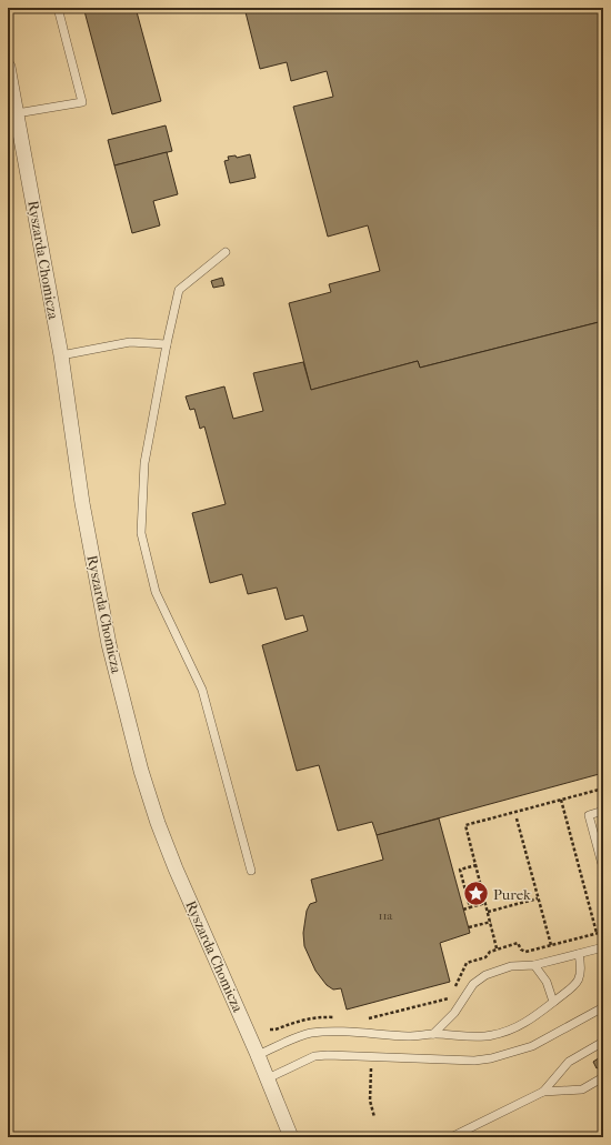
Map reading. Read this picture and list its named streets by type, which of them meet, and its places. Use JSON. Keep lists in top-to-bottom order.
{
  "streets": {
    "street": ["Ryszarda Chomicza"]
  },
  "places": {
    "place": ["Purek"]
  },
  "house_numbers": ["11a"]
}
